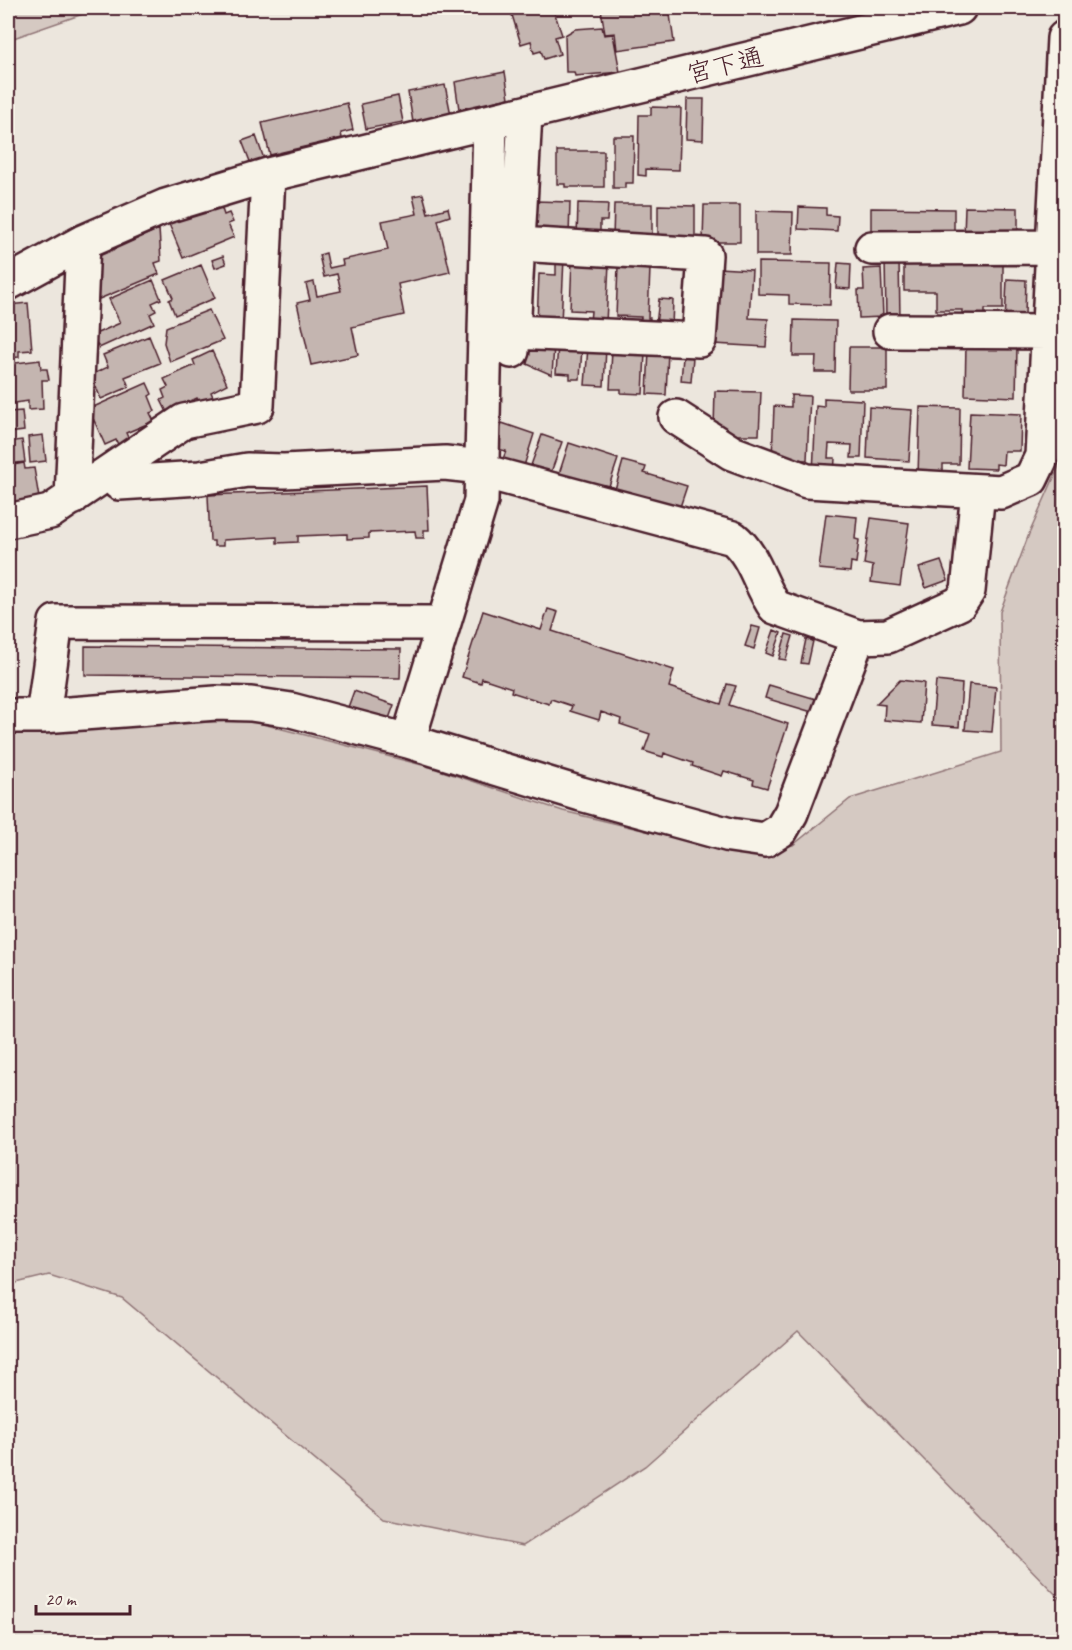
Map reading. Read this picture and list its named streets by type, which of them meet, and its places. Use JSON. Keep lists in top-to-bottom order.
{
  "streets": {
    "street": ["宮下通"]
  },
  "scale_bar": "20 m"
}
